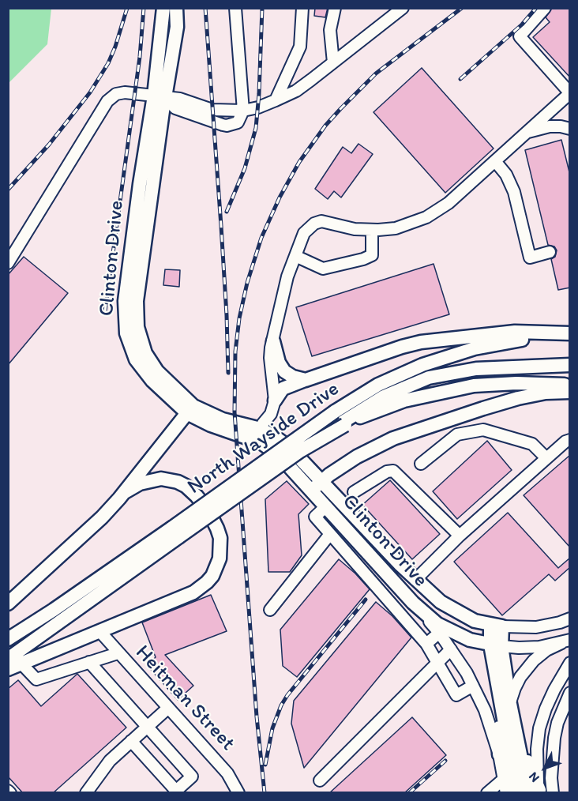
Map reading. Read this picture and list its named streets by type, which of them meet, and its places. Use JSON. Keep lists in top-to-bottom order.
{
  "streets": {
    "main road": ["Clinton Drive", "North Wayside Drive"],
    "street": ["Heitman Street"]
  },
  "north": "bottom left"
}
